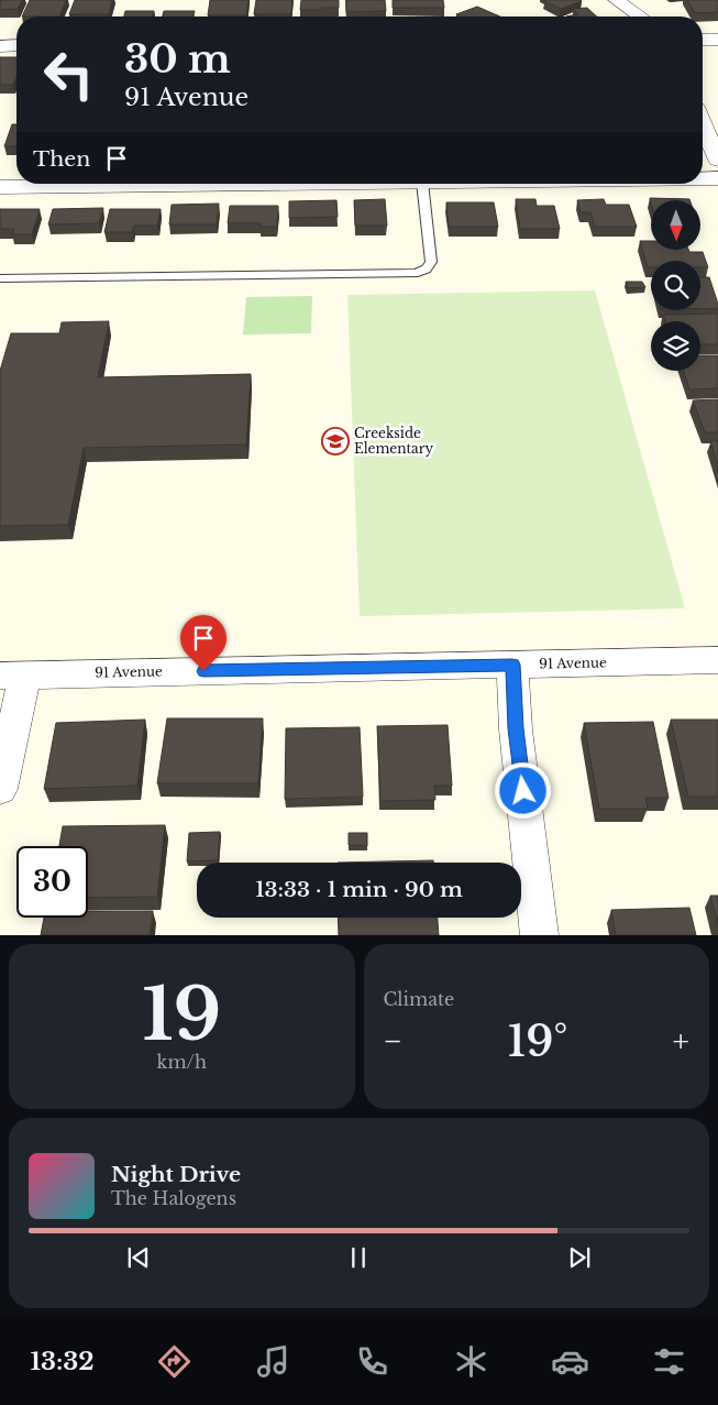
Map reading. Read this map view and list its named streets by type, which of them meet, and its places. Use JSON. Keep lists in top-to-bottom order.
{
  "streets": {
    "street": ["91 Avenue"]
  },
  "places": {
    "school or university": ["Creekside Elementary"]
  },
  "north": "bottom",
  "page": {
    "turn": ["30 m", "91 Avenue"],
    "then": "Then",
    "limit": "30",
    "trip": "13:33 · 1 min · 90 m",
    "tile": [
      ["19", "km/h"],
      "Climate"
    ],
    "heat": ["−", "19°", "+"],
    "song": ["Night Drive", "The Halogens"],
    "tabs": "13:32"
  }
}
